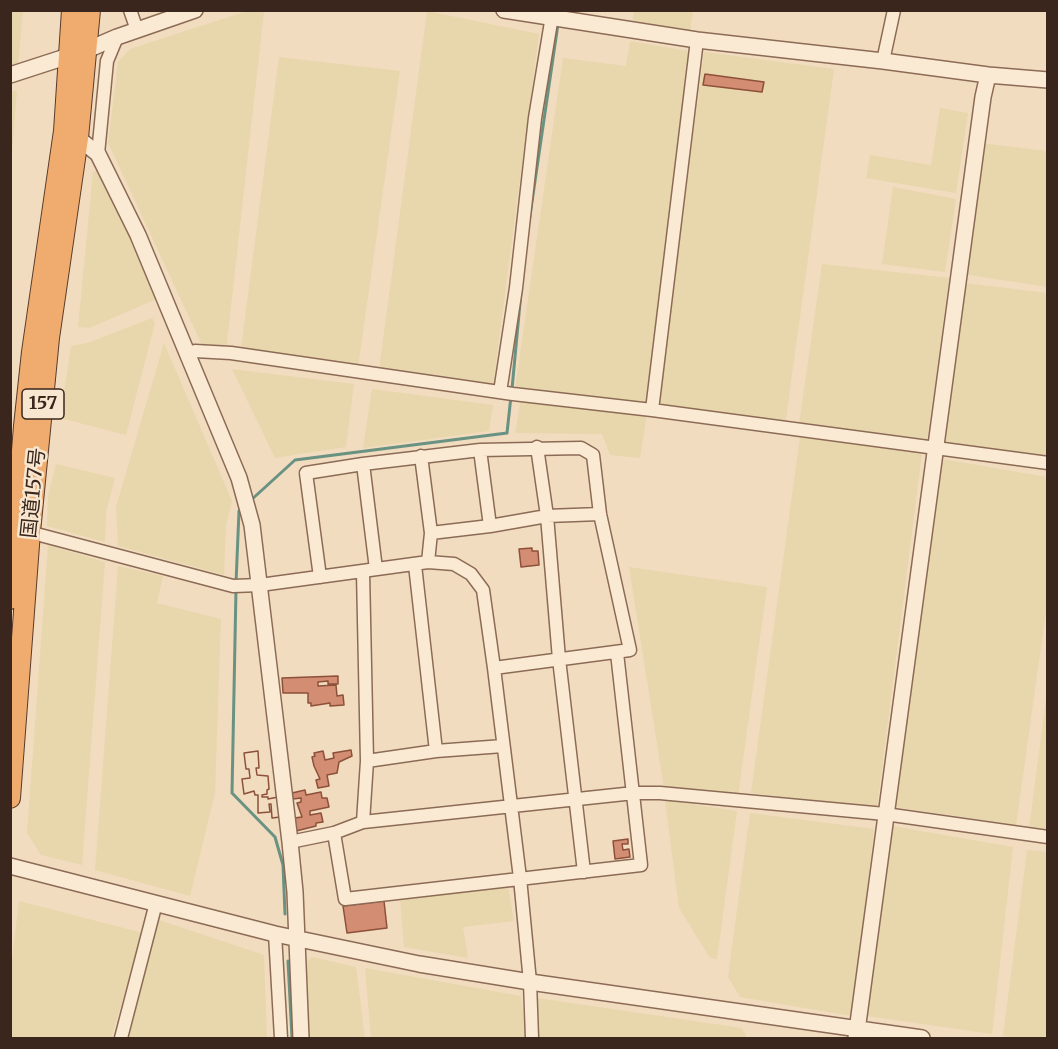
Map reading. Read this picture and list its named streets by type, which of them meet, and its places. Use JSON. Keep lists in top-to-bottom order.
{
  "streets": {
    "highway": ["157", "国道157号"]
  }
}
